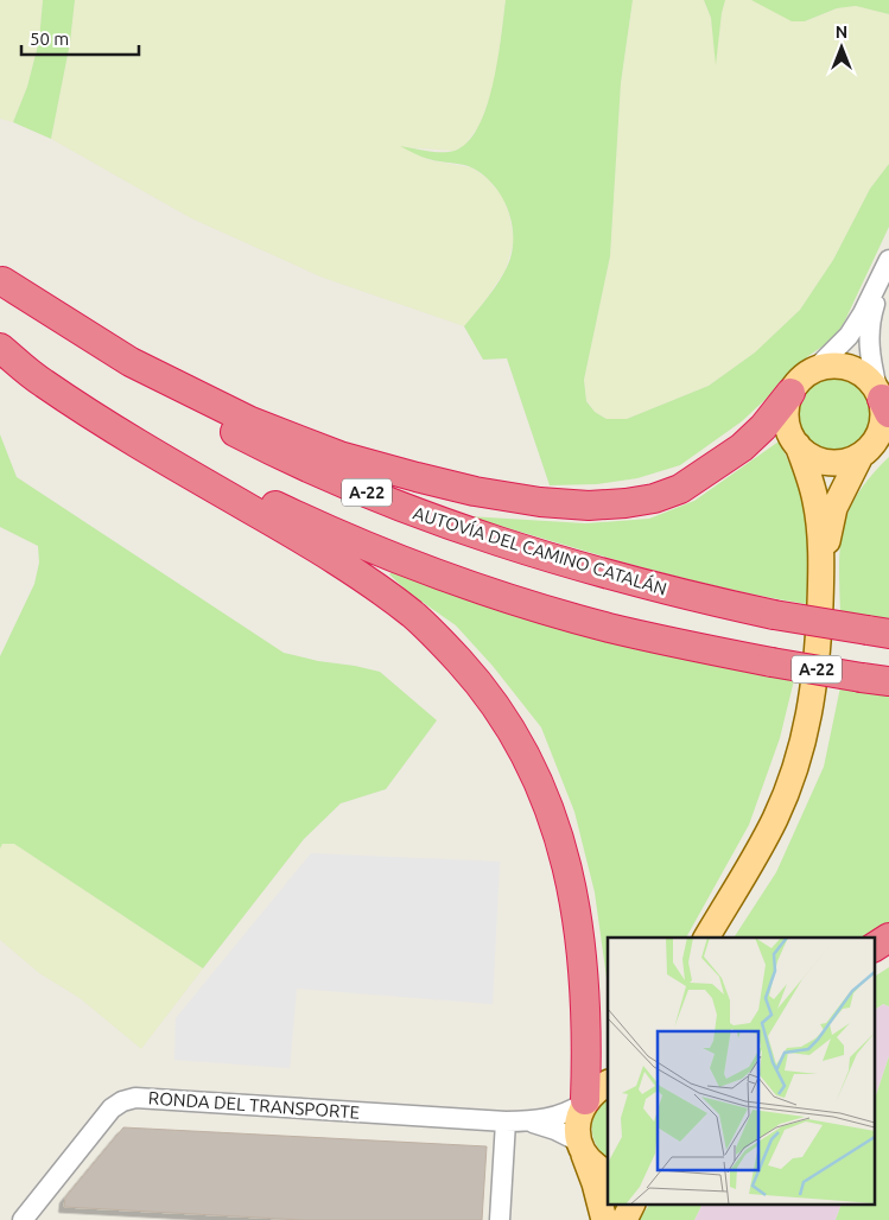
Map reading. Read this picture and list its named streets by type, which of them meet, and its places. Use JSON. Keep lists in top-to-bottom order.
{
  "streets": {
    "highway": ["A-22", "AUTOVÍA DEL CAMINO CATALÁN"],
    "street": ["RONDA DEL TRANSPORTE"]
  },
  "scale_bar": "50 m",
  "north": "top"
}
